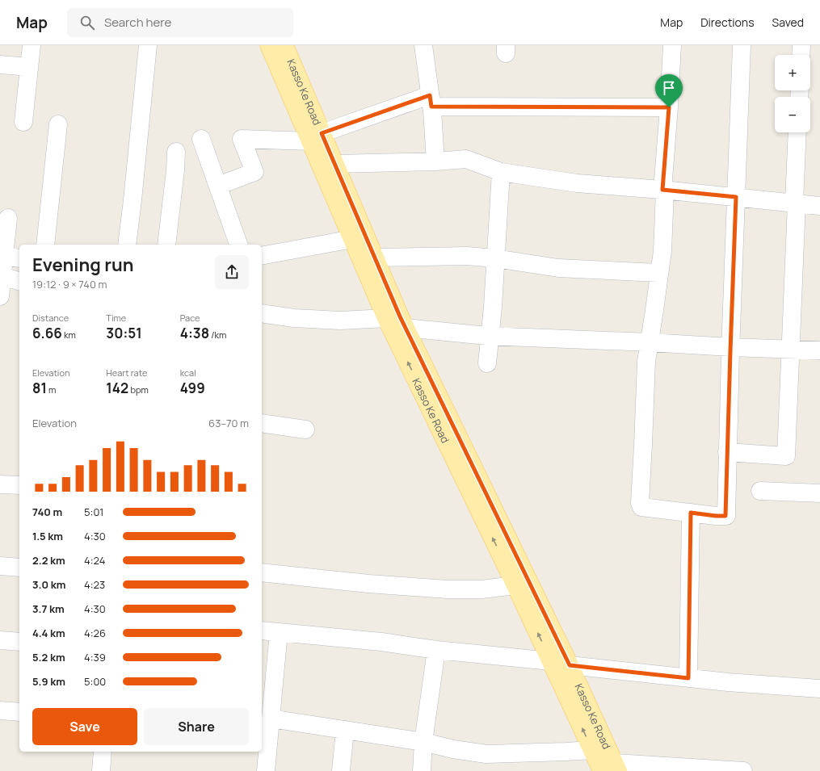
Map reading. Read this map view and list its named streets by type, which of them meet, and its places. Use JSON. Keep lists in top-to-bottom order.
{
  "streets": {
    "main road": ["Kasso Ke Road"]
  },
  "page": {
    "header": "Map",
    "search": "Search here",
    "nav": ["Map", "Directions", "Saved"],
    "map_buttons": ["+", "−"],
    "heading": ["Evening run", "19:12 · 9 × 740 m"],
    "stats": [
      ["Distance", "6.66 km"],
      ["Time", "30:51"],
      ["Pace", "4:38 /km"],
      ["Elevation", "81 m"],
      ["Heart rate", "142 bpm"],
      ["kcal", "499"]
    ],
    "chart": ["Elevation", "63–70 m"],
    "list": [
      {
        "name": "740 m",
        "note": "5:01"
      },
      {
        "name": "1.5 km",
        "note": "4:30"
      },
      {
        "name": "2.2 km",
        "note": "4:24"
      },
      {
        "name": "3.0 km",
        "note": "4:23"
      },
      {
        "name": "3.7 km",
        "note": "4:30"
      },
      {
        "name": "4.4 km",
        "note": "4:26"
      },
      {
        "name": "5.2 km",
        "note": "4:39"
      },
      {
        "name": "5.9 km",
        "note": "5:00"
      }
    ],
    "buttons": ["Save", "Share"]
  }
}
